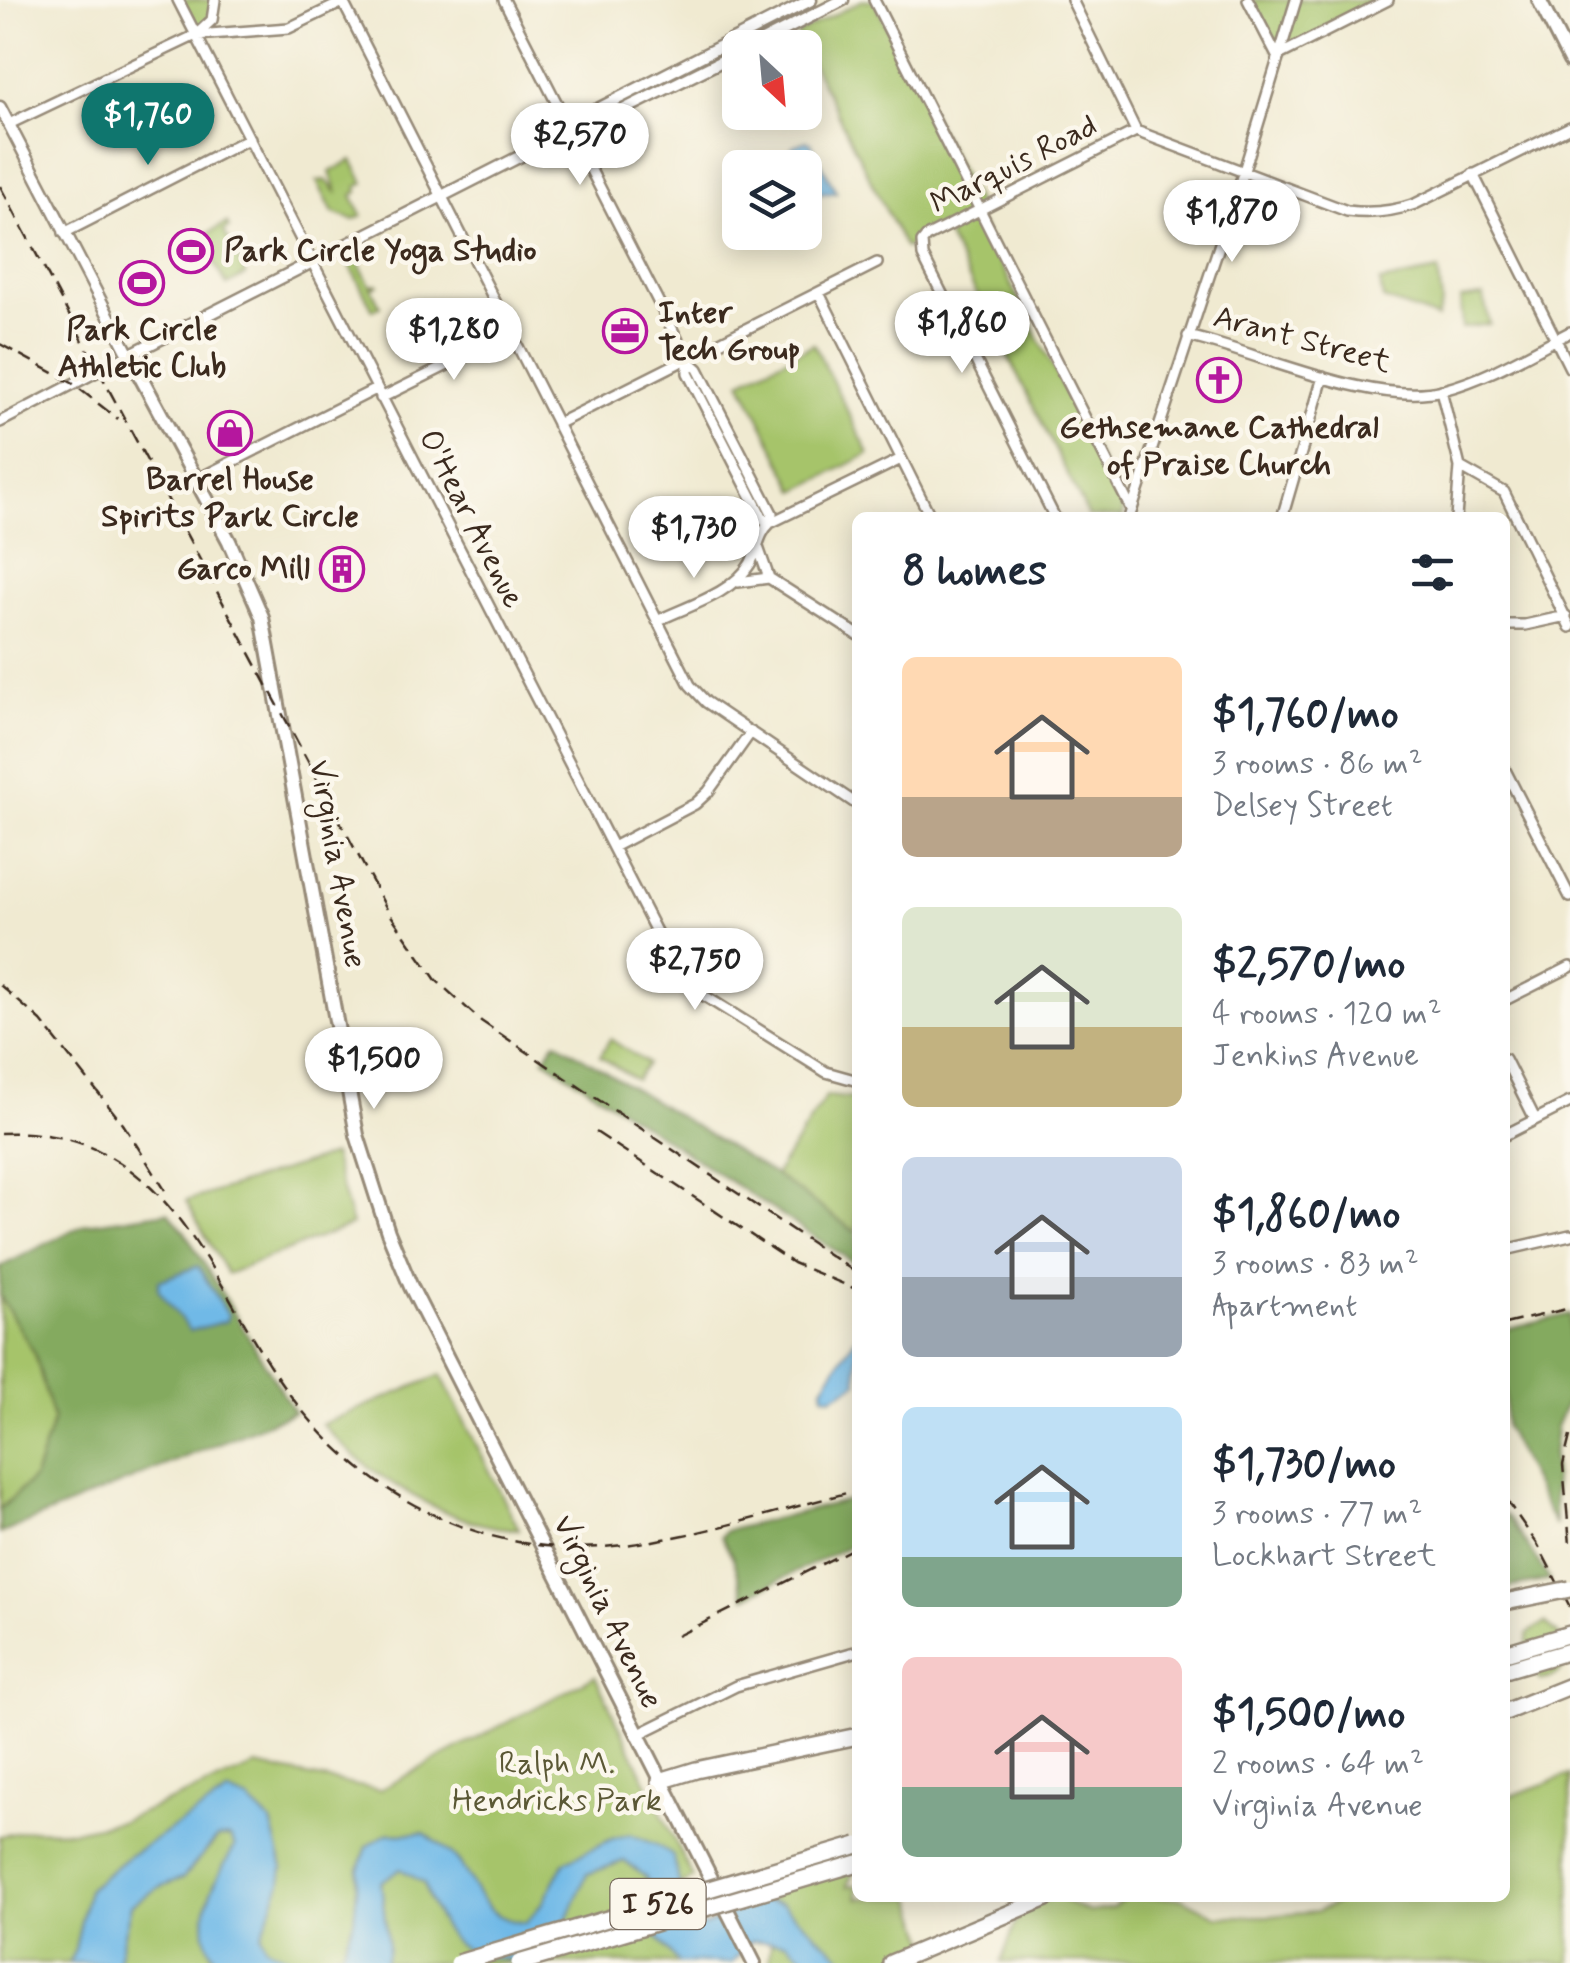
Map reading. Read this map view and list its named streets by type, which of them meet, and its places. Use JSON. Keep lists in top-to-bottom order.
{
  "streets": {
    "highway": ["I 526"],
    "main road": ["Virginia Avenue"],
    "street": ["Marquis Road", "Arant Street", "O'Hear Avenue"]
  },
  "parks": ["Ralph M. Hendricks Park"],
  "places": {
    "sports": ["Park Circle Yoga Studio", "Park Circle Athletic Club"],
    "office": ["Inter Tech Group"],
    "church": ["Gethsemane Cathedral of Praise Church"],
    "shop": ["Barrel House Spirits Park Circle"],
    "building": ["Garco Mill"]
  },
  "north": "bottom right",
  "page": {
    "price": [
      "$1,760",
      "$2,570",
      "$1,870",
      "$1,860",
      "$1,280",
      "$1,730",
      "$2,750",
      "$1,500"
    ],
    "heading": "8 homes",
    "list": [
      {
        "name": "$1,760/mo",
        "note": "3 rooms · 86 m² · Delsey Street"
      },
      {
        "name": "$2,570/mo",
        "note": "4 rooms · 120 m² · Jenkins Avenue"
      },
      {
        "name": "$1,860/mo",
        "note": "3 rooms · 83 m² · Apartment"
      },
      {
        "name": "$1,730/mo",
        "note": "3 rooms · 77 m² · Lockhart Street"
      },
      {
        "name": "$1,500/mo",
        "note": "2 rooms · 64 m² · Virginia Avenue"
      }
    ]
  }
}
